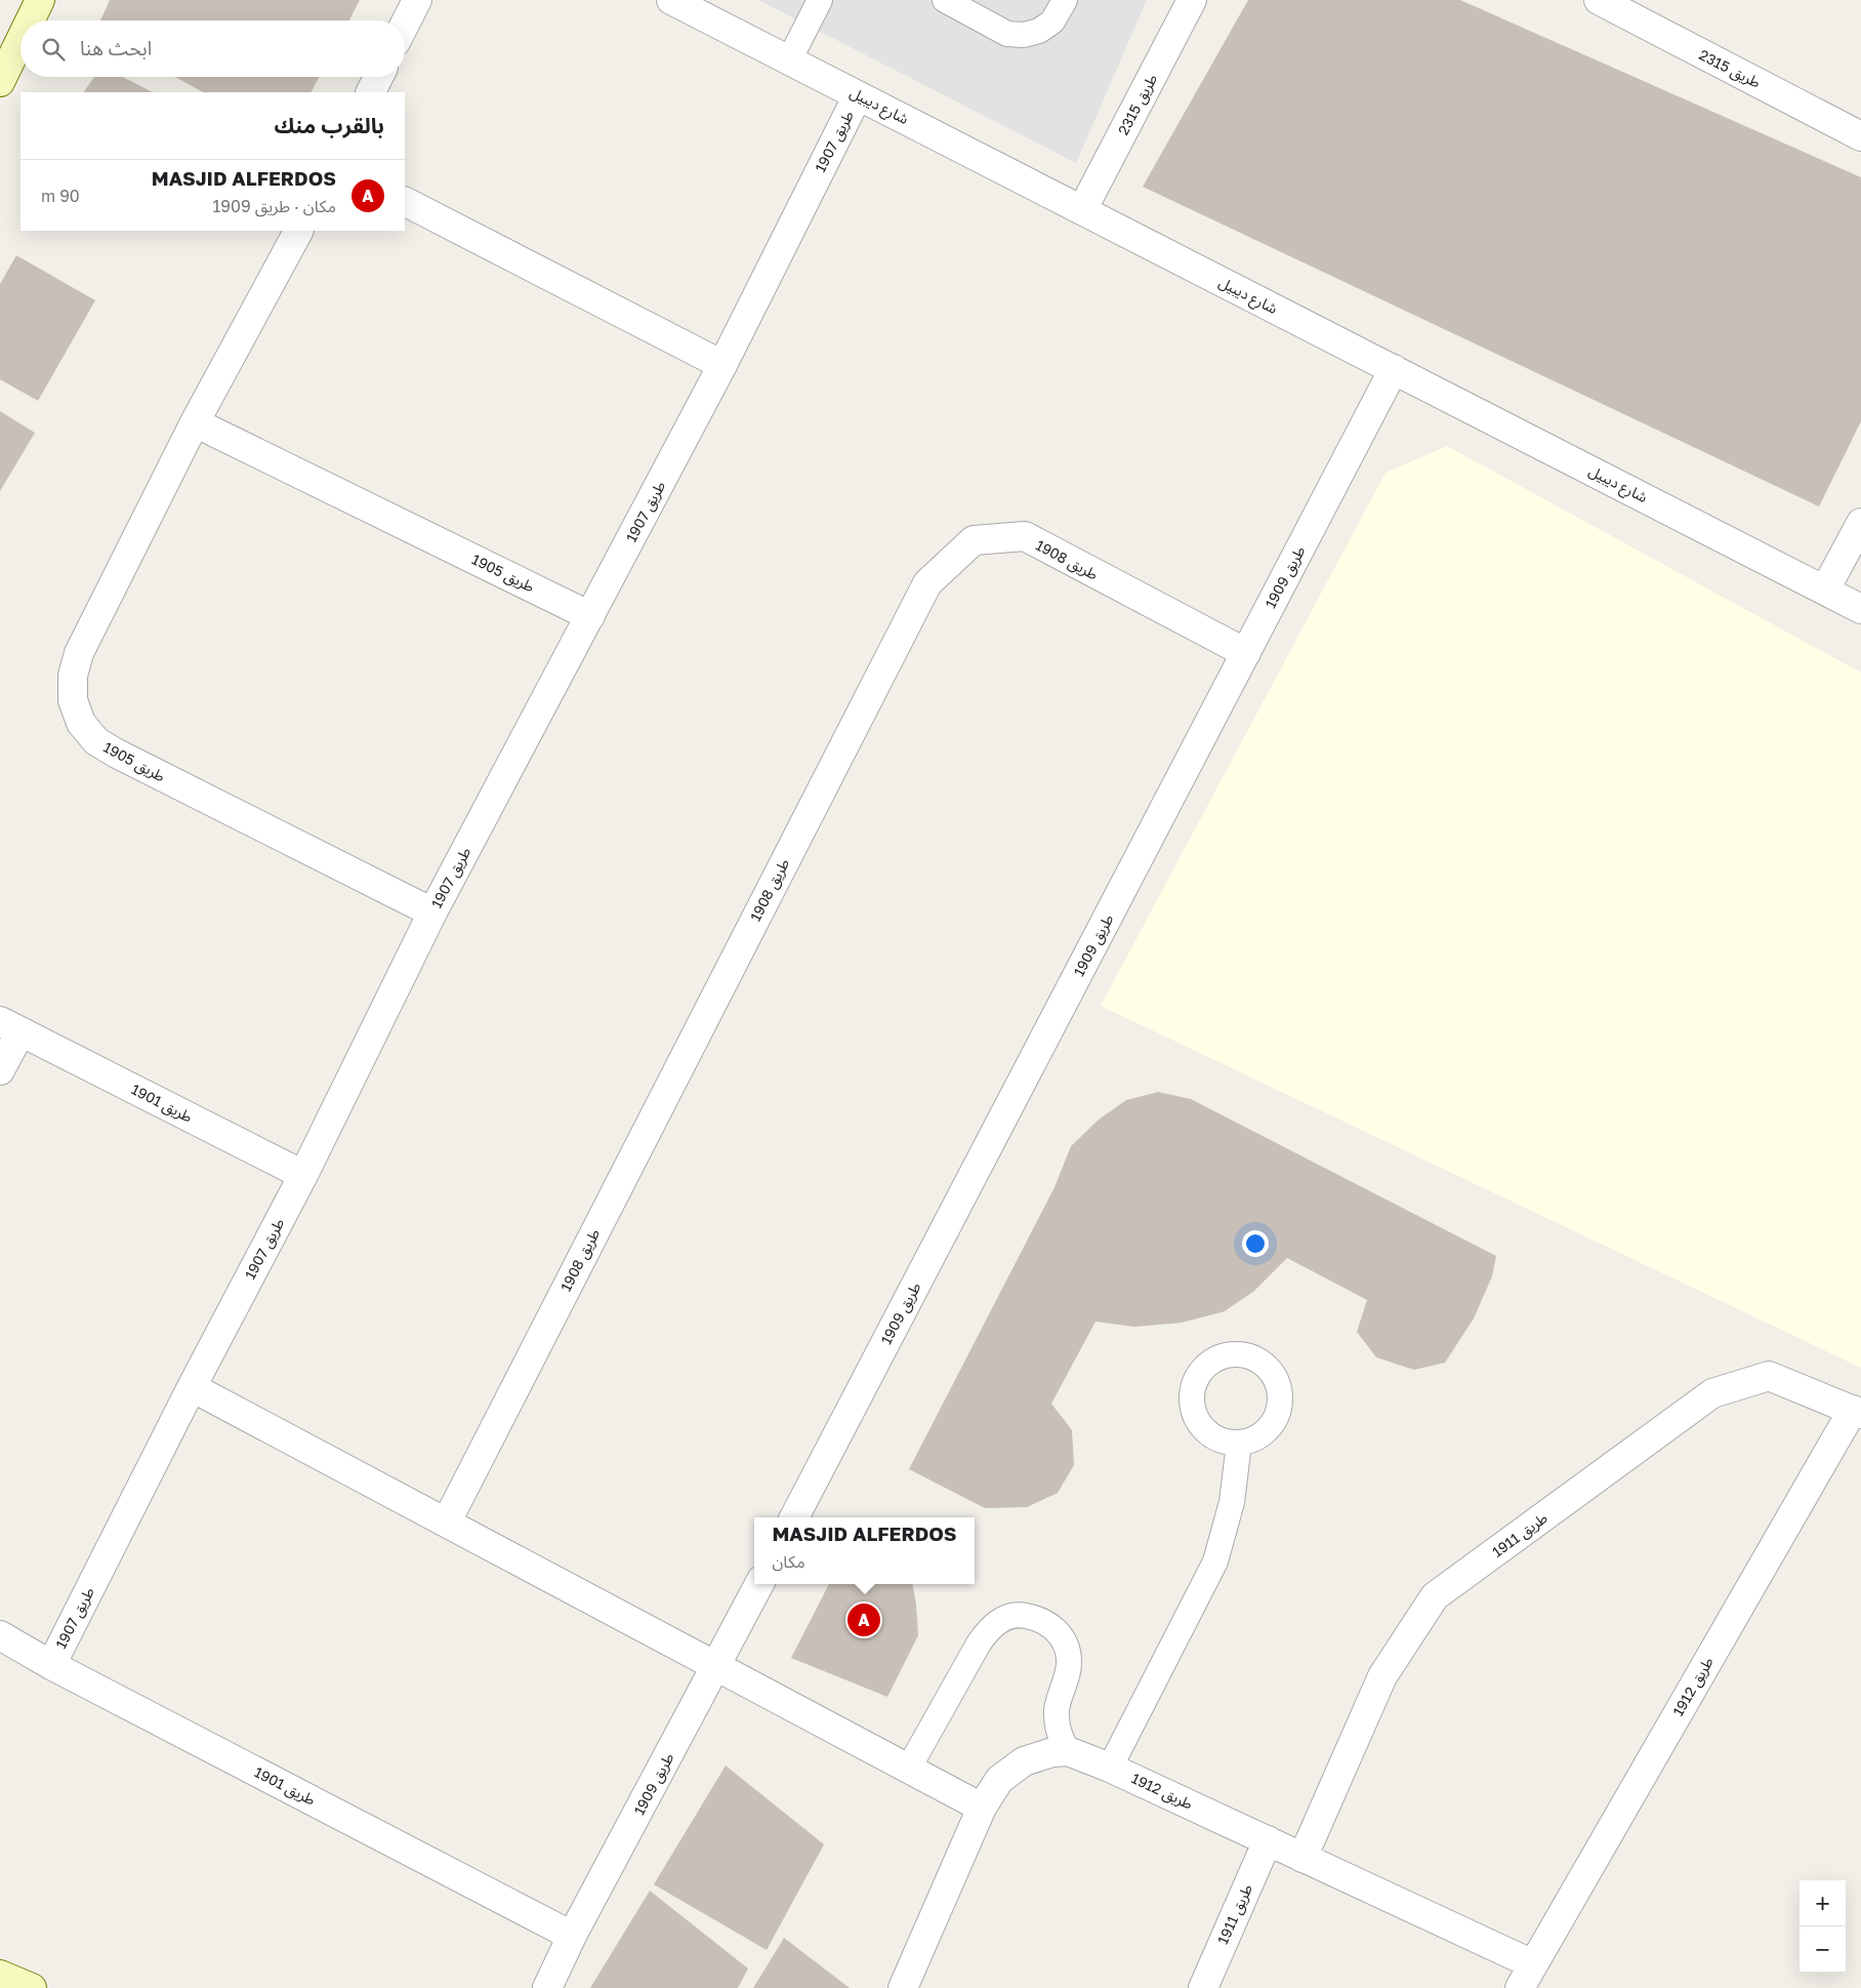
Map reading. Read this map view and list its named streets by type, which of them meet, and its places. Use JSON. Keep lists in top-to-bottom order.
{
  "streets": {
    "street": [
      "طريق 2315",
      "شارع ديبيل",
      "طريق 1907",
      "طريق 1908",
      "طريق 1905",
      "طريق 1909",
      "طريق 1901",
      "طريق 1911",
      "طريق 1912"
    ]
  },
  "crossings": [
    ["طريق 2315", "شارع ديبيل"],
    ["شارع ديبيل", "طريق 1907"],
    ["شارع ديبيل", "طريق 1909"],
    ["طريق 1907", "طريق 1905"],
    ["طريق 1907", "طريق 1901"],
    ["طريق 1908", "طريق 1909"],
    ["طريق 1909", "طريق 1901"],
    ["طريق 1911", "طريق 1912"]
  ],
  "page": {
    "search": "ابحث هنا",
    "heading": "بالقرب منك",
    "list": [
      {
        "mark": "A",
        "name": "MASJID ALFERDOS",
        "note": "مكان · طريق 1909",
        "value": "90 m"
      }
    ],
    "popup": ["MASJID ALFERDOS", "مكان"],
    "pins": "A",
    "map_buttons": ["+", "−"]
  }
}
